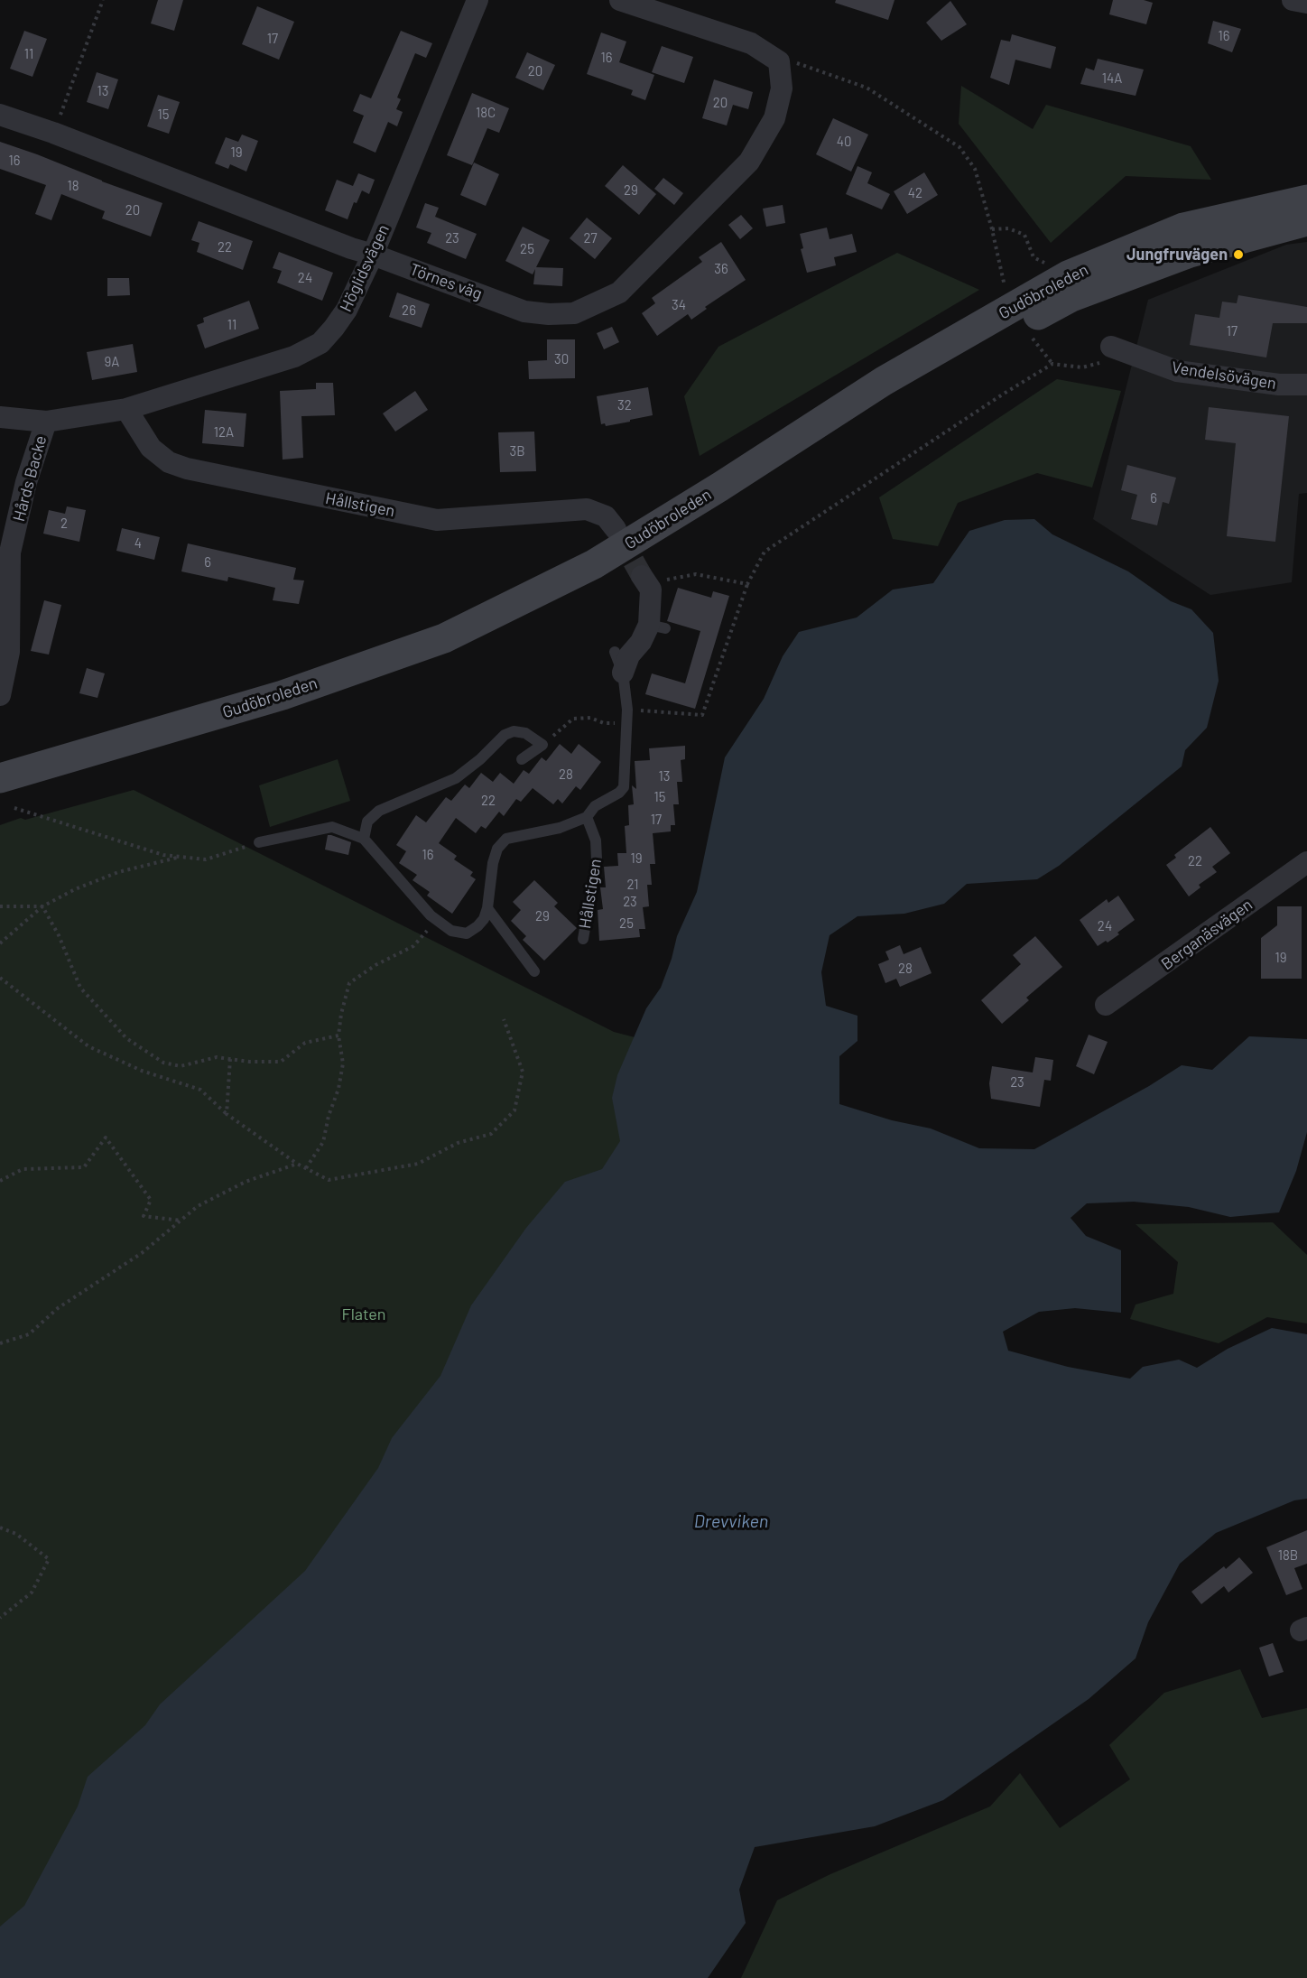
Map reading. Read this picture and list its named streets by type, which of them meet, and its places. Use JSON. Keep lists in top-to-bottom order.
{
  "streets": {
    "main road": ["Gudöbroleden"],
    "street": [
      "Höglidsvägen",
      "Törnes väg",
      "Vendelsövägen",
      "Hårds Backe",
      "Hållstigen",
      "Berganäsvägen"
    ]
  },
  "crossings": [
    ["Höglidsvägen", "Törnes väg"],
    ["Höglidsvägen", "Hårds Backe"],
    ["Höglidsvägen", "Hållstigen"]
  ],
  "water": ["Drevviken"],
  "parks": ["Flaten"],
  "places": ["Jungfruvägen"],
  "house_numbers": [
    "16",
    "17",
    "11",
    "16",
    "20",
    "14A",
    "13",
    "20",
    "18C",
    "15",
    "40",
    "19",
    "16",
    "18",
    "29",
    "42",
    "20",
    "23",
    "27",
    "22",
    "25",
    "36",
    "24",
    "34",
    "26",
    "11",
    "17",
    "30",
    "9A",
    "32",
    "12A",
    "3B",
    "6",
    "2",
    "4",
    "6",
    "28",
    "13",
    "15",
    "22",
    "17",
    "16",
    "19",
    "22",
    "21",
    "23",
    "29",
    "25",
    "24",
    "19",
    "28",
    "23",
    "18B"
  ]
}
